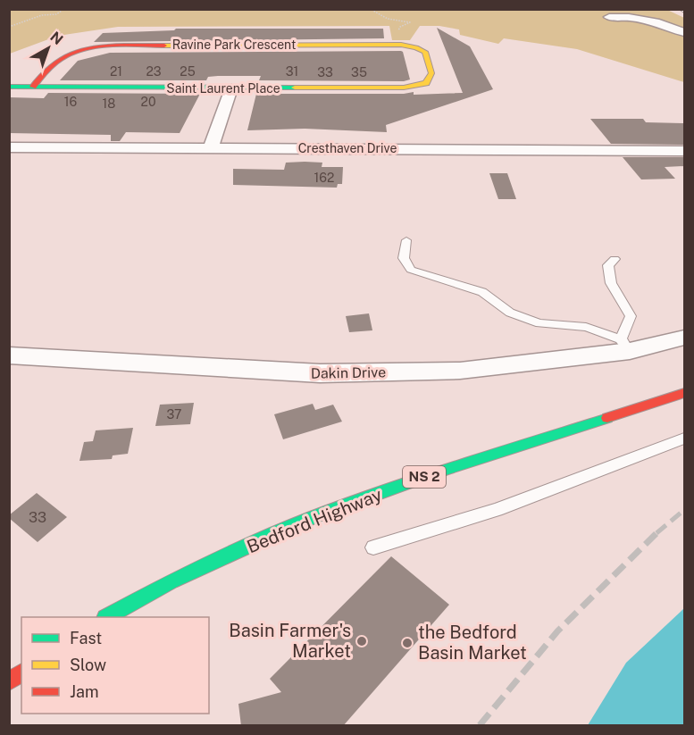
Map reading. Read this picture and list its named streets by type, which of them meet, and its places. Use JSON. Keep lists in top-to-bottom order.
{
  "streets": {
    "street": [
      "Ravine Park Crescent",
      "Saint Laurent Place",
      "Cresthaven Drive",
      "Dakin Drive",
      "NS 2",
      "Bedford Highway"
    ]
  },
  "crossings": [
    ["Ravine Park Crescent", "Saint Laurent Place"]
  ],
  "places": ["Basin Farmer's Market", "the Bedford Basin Market"],
  "house_numbers": [
    "21",
    "23",
    "25",
    "31",
    "33",
    "35",
    "16",
    "20",
    "18",
    "162",
    "37",
    "33"
  ],
  "legend": ["Fast", "Slow", "Jam"],
  "north": "top right"
}
